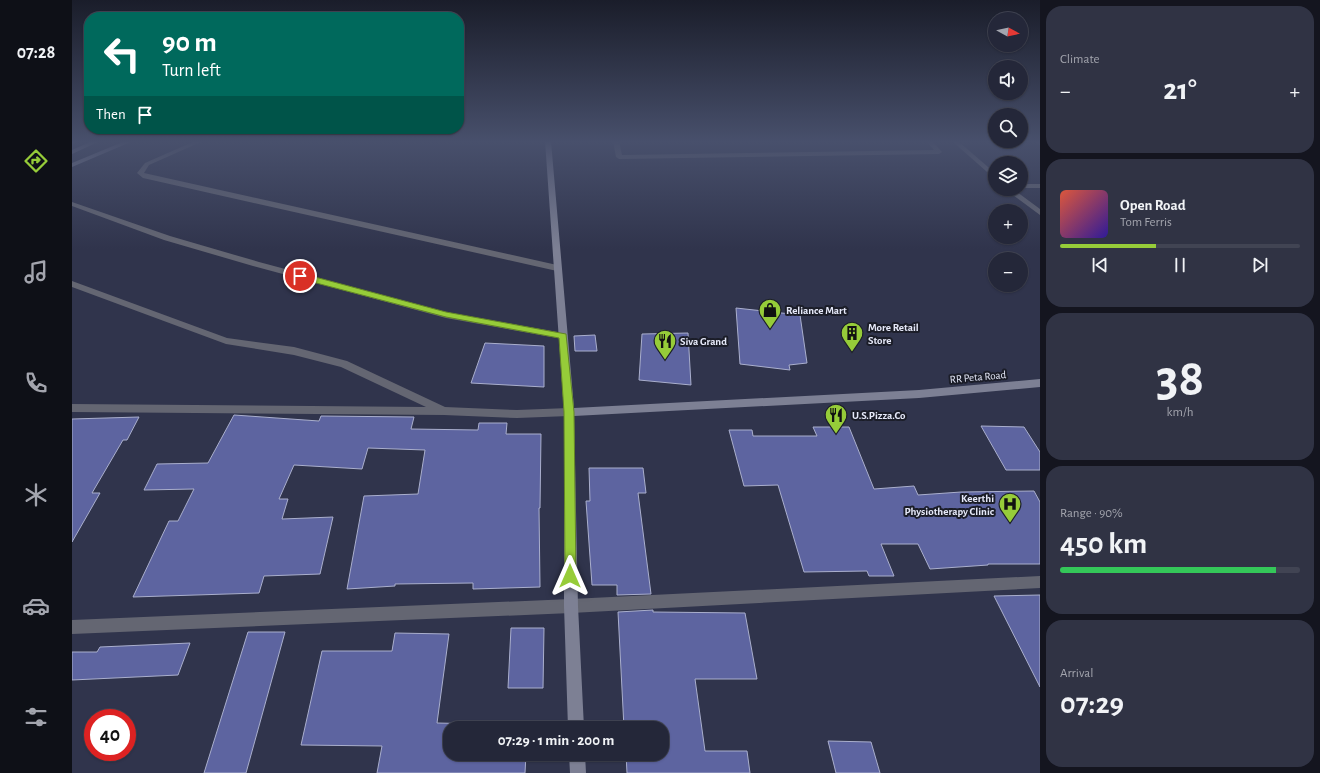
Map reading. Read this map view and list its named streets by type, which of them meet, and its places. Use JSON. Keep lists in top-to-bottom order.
{
  "streets": {
    "street": ["RR Peta Road"]
  },
  "places": {
    "shop": ["Reliance Mart"],
    "building": ["More Retail Store"],
    "restaurant": ["Siva Grand", "U.S.Pizza.Co"],
    "hospital": ["Keerthi Physiotherapy Clinic"]
  },
  "north": "right",
  "page": {
    "tabs": "07:28",
    "tile": [
      "Climate",
      ["38", "km/h"],
      ["Range · 90%", "450 km"],
      ["Arrival", "07:29"]
    ],
    "map_buttons": ["+", "−"],
    "turn": ["90 m", "Turn left"],
    "heat": ["−", "21°", "+"],
    "then": "Then",
    "song": ["Open Road", "Tom Ferris"],
    "limit": "40",
    "trip": "07:29 · 1 min · 200 m"
  }
}
